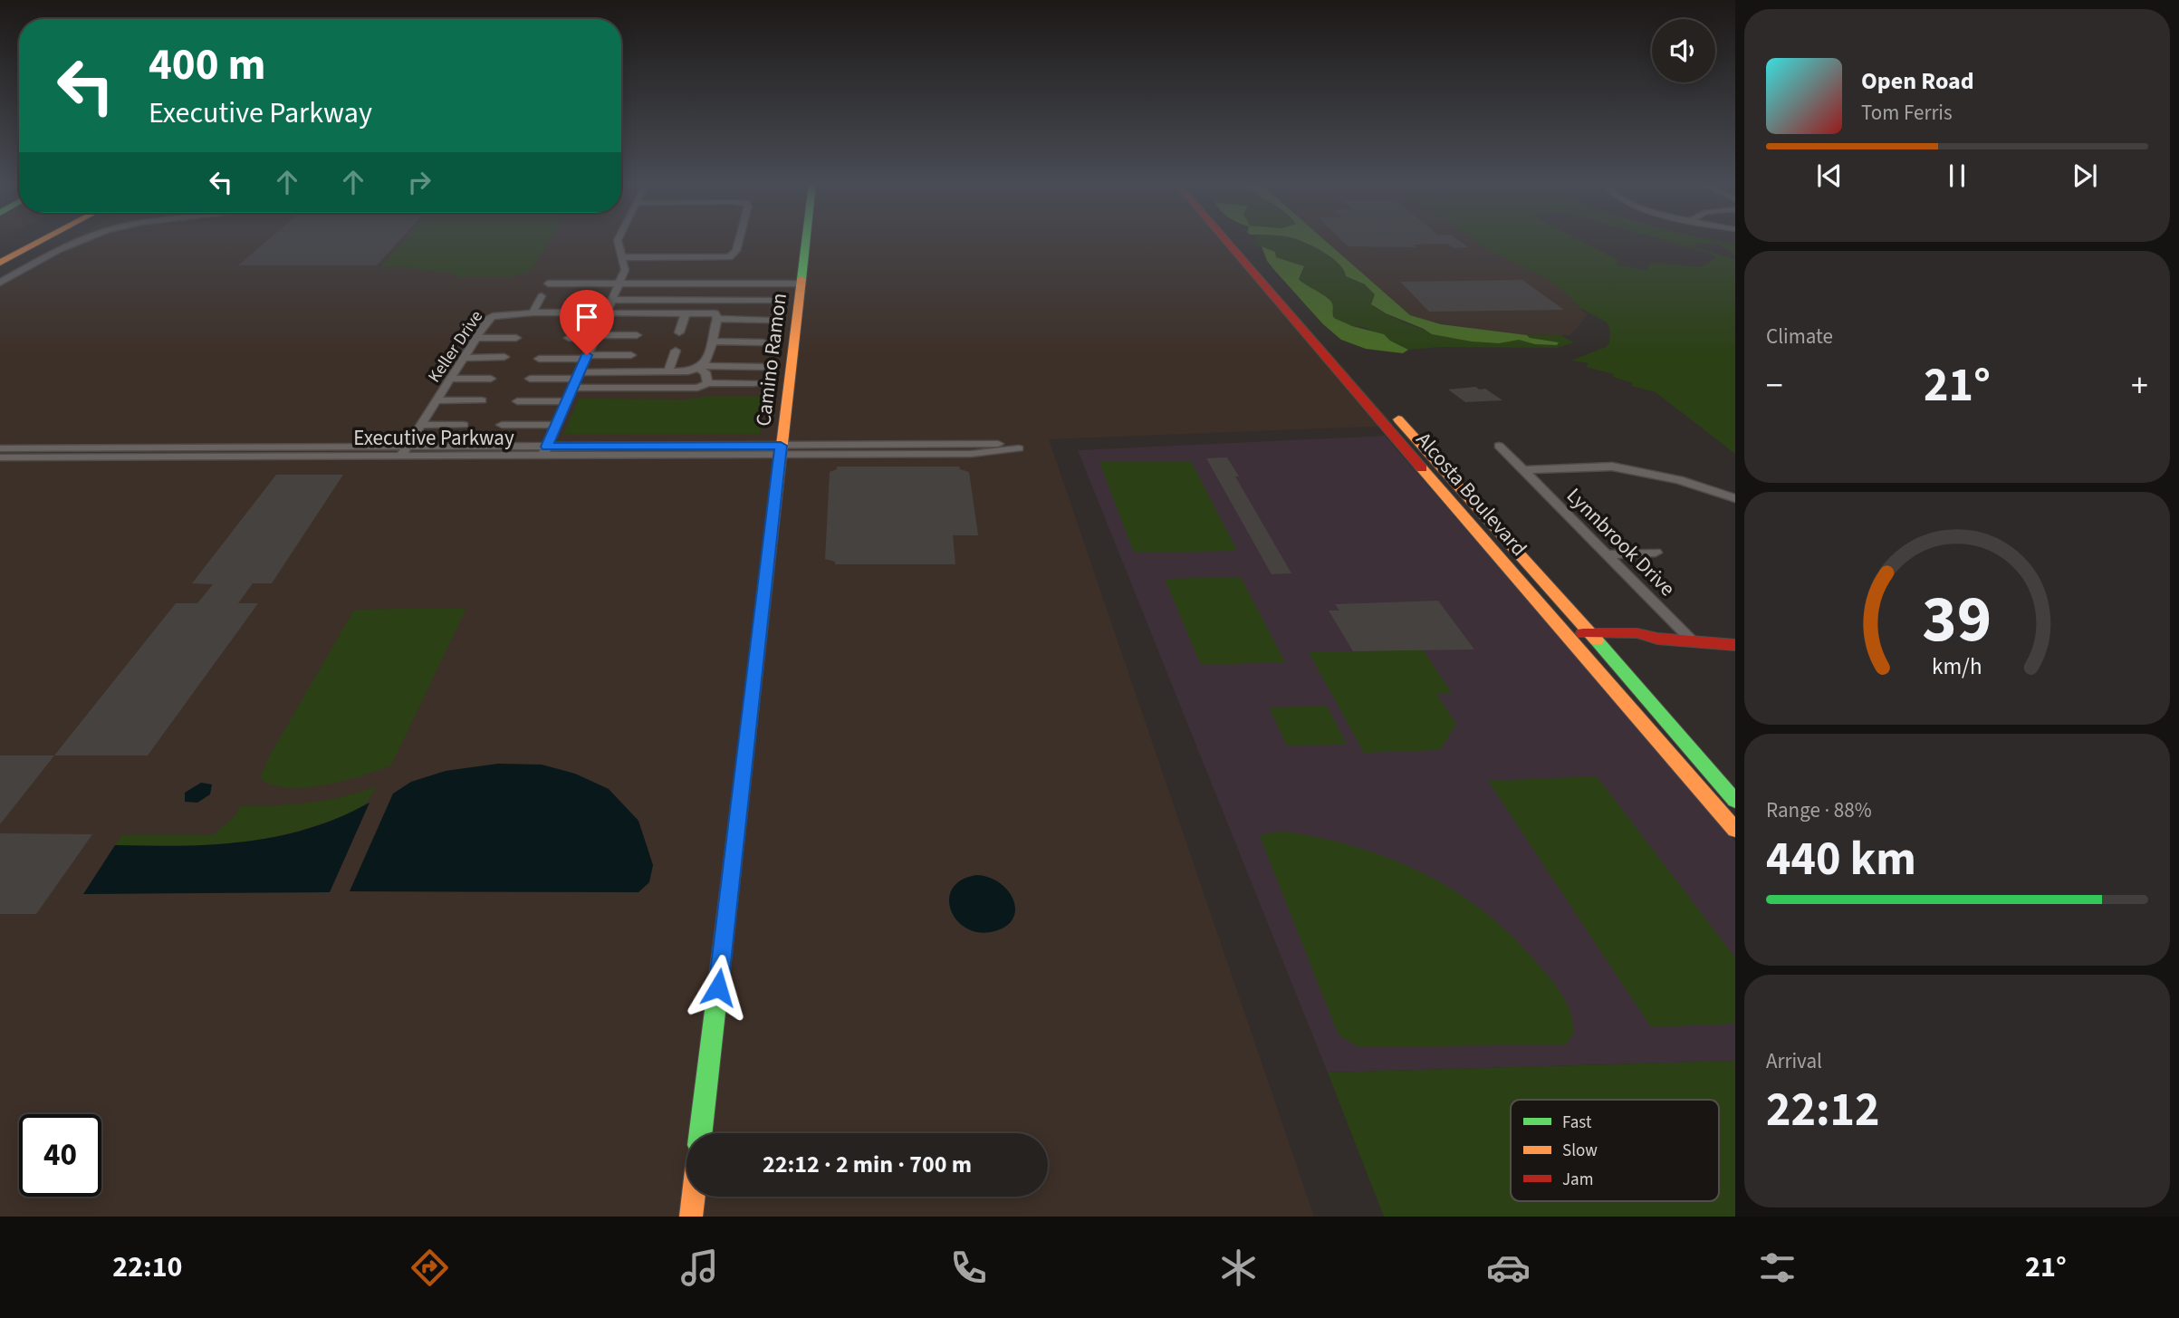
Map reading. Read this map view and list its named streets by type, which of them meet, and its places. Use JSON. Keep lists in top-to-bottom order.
{
  "streets": {
    "main road": ["Camino Ramon", "Alcosta Boulevard"],
    "street": ["Keller Drive", "Executive Parkway", "Lynnbrook Drive"]
  },
  "crossings": [
    ["Keller Drive", "Executive Parkway"],
    ["Camino Ramon", "Executive Parkway"]
  ],
  "legend": ["Fast", "Slow", "Jam"],
  "page": {
    "turn": ["400 m", "Executive Parkway"],
    "song": ["Open Road", "Tom Ferris"],
    "tile": [
      "Climate",
      ["Range · 88%", "440 km"],
      ["Arrival", "22:12"]
    ],
    "heat": ["−", "21°", "+"],
    "limit": "40",
    "trip": "22:12 · 2 min · 700 m",
    "tabs": ["22:10", "21°"],
    "gauge": ["39", "km/h"]
  }
}
